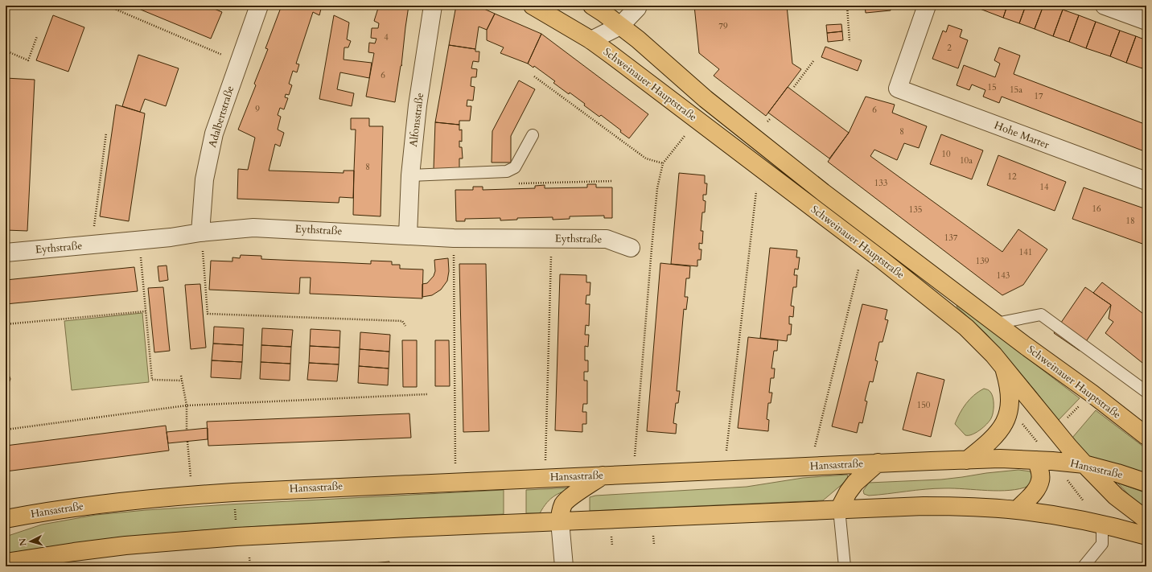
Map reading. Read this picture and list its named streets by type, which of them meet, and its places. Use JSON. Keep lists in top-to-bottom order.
{
  "streets": {
    "main road": ["Schweinauer Hauptstraße", "Hansastraße"],
    "street": [
      "Adalbertstraße",
      "Alfonsstraße",
      "Hohe Marter",
      "Eythstraße"
    ]
  },
  "crossings": [
    ["Schweinauer Hauptstraße", "Hansastraße"],
    ["Adalbertstraße", "Eythstraße"],
    ["Alfonsstraße", "Eythstraße"]
  ],
  "house_numbers": [
    "79",
    "4",
    "2",
    "6",
    "15",
    "15a",
    "17",
    "9",
    "6",
    "8",
    "10",
    "10a",
    "8",
    "12",
    "133",
    "14",
    "16",
    "135",
    "18",
    "137",
    "141",
    "139",
    "143",
    "150"
  ],
  "north": "left"
}
